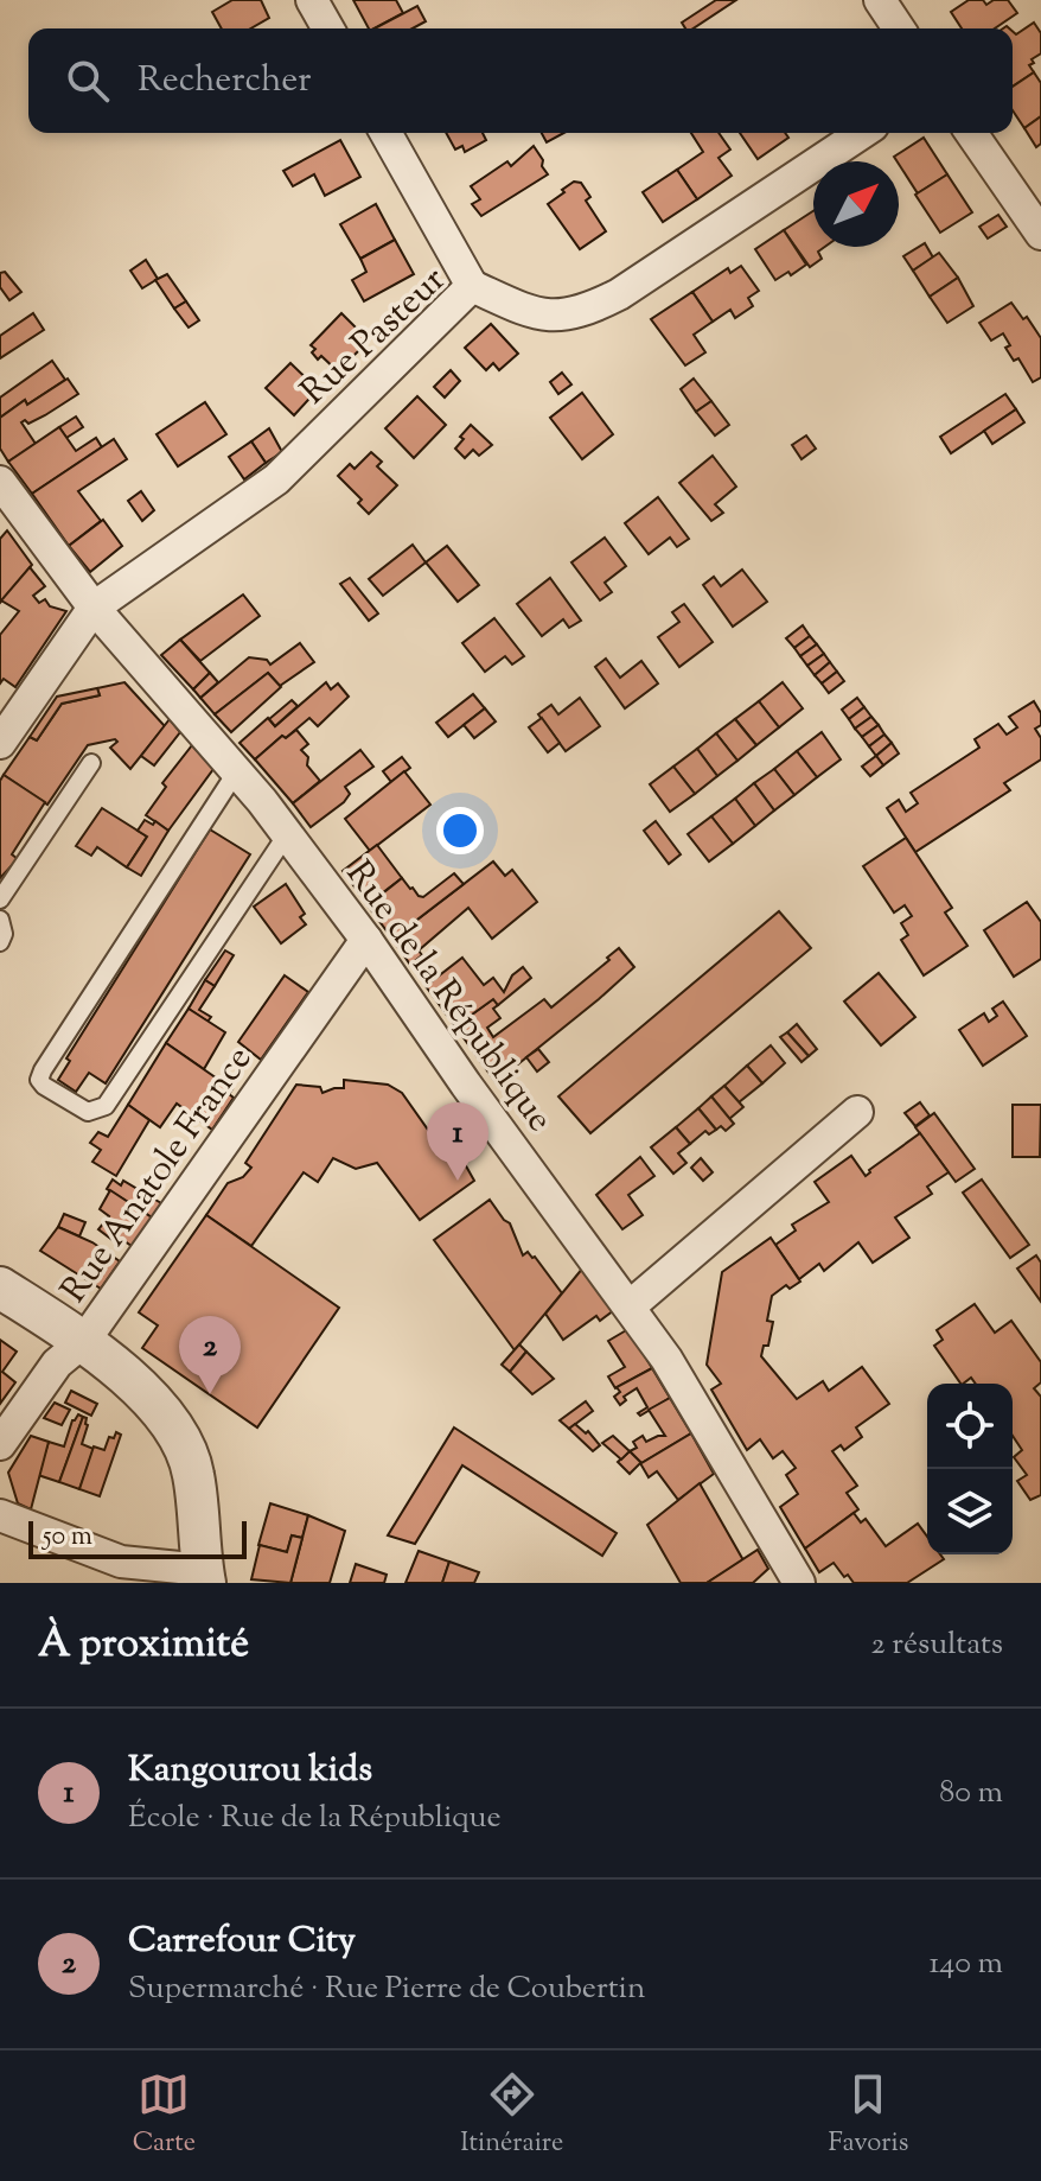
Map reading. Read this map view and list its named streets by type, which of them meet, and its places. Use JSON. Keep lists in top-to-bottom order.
{
  "streets": {
    "street": ["Rue Pasteur", "Rue de la République", "Rue Anatole France"]
  },
  "crossings": [
    ["Rue Pasteur", "Rue de la République"],
    ["Rue de la République", "Rue Anatole France"]
  ],
  "scale_bar": "50 m",
  "north": "top right",
  "page": {
    "search": "Rechercher",
    "pins": ["1", "2"],
    "scale": "50 m",
    "heading": ["À proximité", "2 résultats"],
    "list": [
      {
        "mark": "1",
        "name": "Kangourou kids",
        "note": "École · Rue de la République",
        "value": "80 m"
      },
      {
        "mark": "2",
        "name": "Carrefour City",
        "note": "Supermarché · Rue Pierre de Coubertin",
        "value": "140 m"
      }
    ],
    "nav": ["Carte", "Itinéraire", "Favoris"]
  }
}
